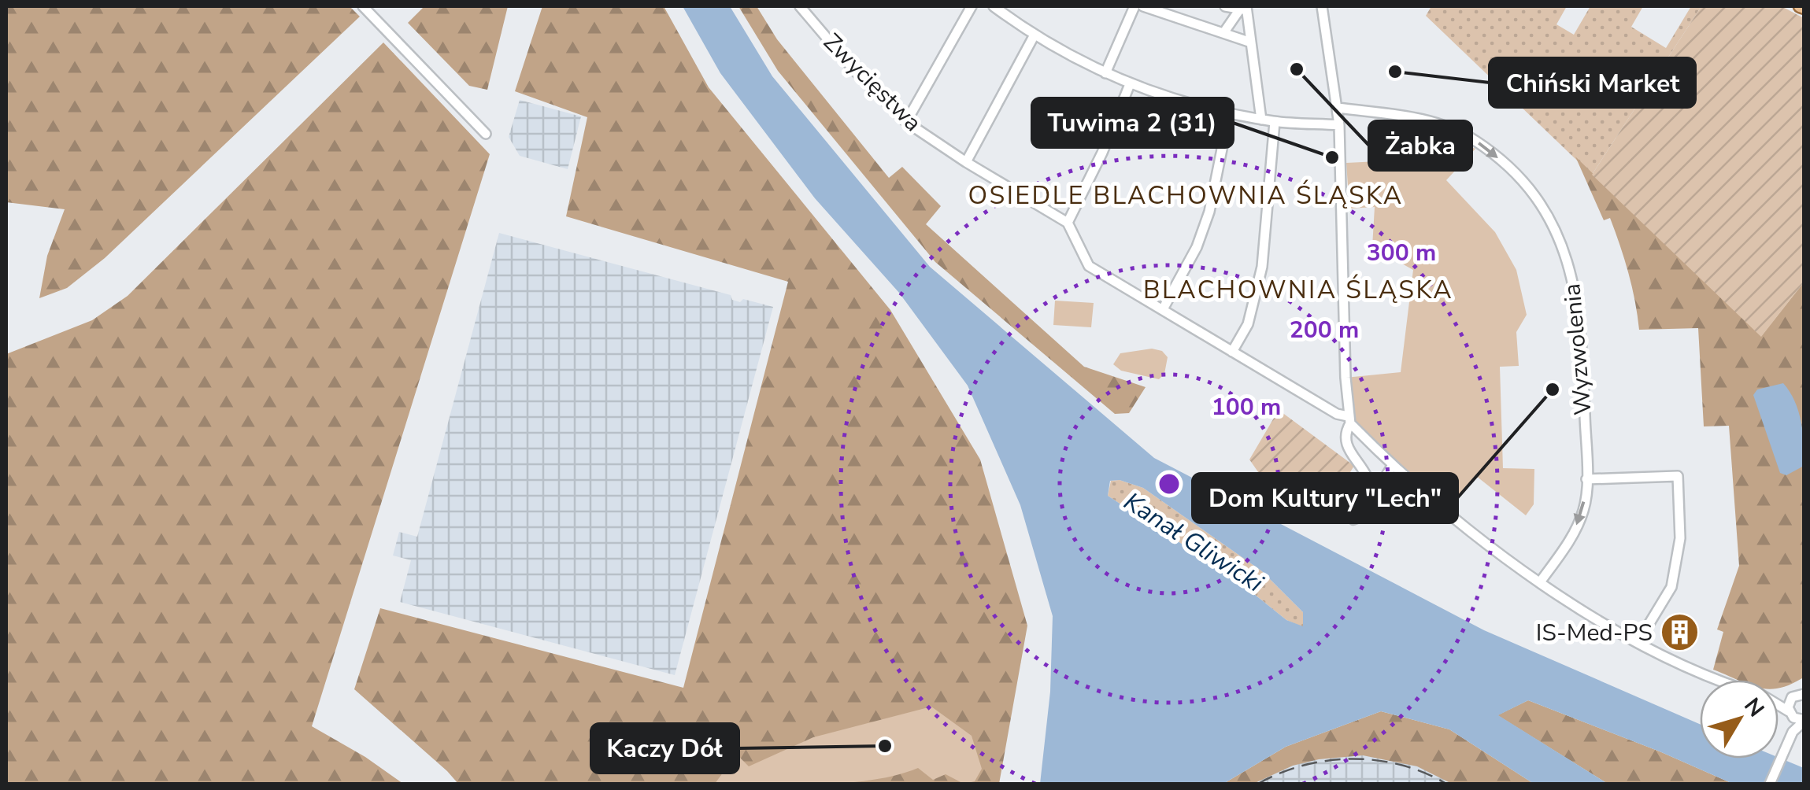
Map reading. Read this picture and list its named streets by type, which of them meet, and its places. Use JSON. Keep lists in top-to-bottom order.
{
  "streets": {
    "street": ["Zwycięstwa", "Wyzwolenia"]
  },
  "one_way": ["Wyzwolenia"],
  "districts": ["OSIEDLE BLACHOWNIA ŚLĄSKA", "BLACHOWNIA ŚLĄSKA"],
  "water": ["Kanał Gliwicki"],
  "places": {
    "other": [
      "Żabka",
      "Chiński Market",
      "Tuwima 2 (31)",
      "Dom Kultury \"Lech\"",
      "Kaczy Dół"
    ],
    "building": ["IS-Med-PS"]
  },
  "north": "top right",
  "rings": ["300 m", "200 m", "100 m"]
}
